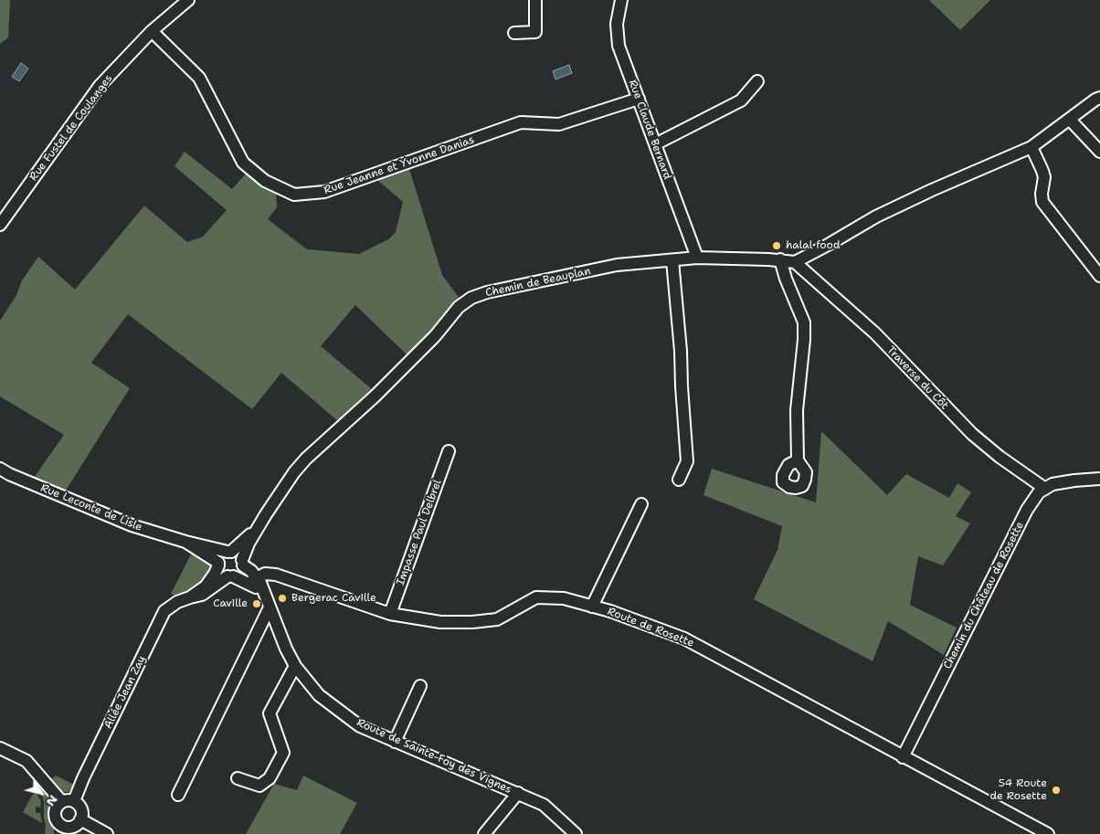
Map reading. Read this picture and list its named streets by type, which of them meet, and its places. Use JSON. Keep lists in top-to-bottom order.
{
  "streets": {
    "street": [
      "Rue Fustel de Coulanges",
      "Rue Claude Bernard",
      "Rue Jeanne et Yvonne Danias",
      "Chemin de Beauplan",
      "Traverse du Côt",
      "Rue Leconte de Lisle",
      "Impasse Paul Delbrel",
      "Chemin du Château de Rosette",
      "Route de Rosette",
      "Allée Jean Zay",
      "Route de Sainte-Foy des Vignes"
    ]
  },
  "crossings": [
    ["Rue Fustel de Coulanges", "Rue Jeanne et Yvonne Danias"],
    ["Rue Claude Bernard", "Rue Jeanne et Yvonne Danias"],
    ["Rue Claude Bernard", "Chemin de Beauplan"],
    ["Chemin de Beauplan", "Traverse du Côt"],
    ["Chemin de Beauplan", "Rue Leconte de Lisle"],
    ["Chemin de Beauplan", "Allée Jean Zay"],
    ["Chemin de Beauplan", "Route de Sainte-Foy des Vignes"],
    ["Traverse du Côt", "Chemin du Château de Rosette"],
    ["Rue Leconte de Lisle", "Allée Jean Zay"],
    ["Rue Leconte de Lisle", "Route de Sainte-Foy des Vignes"],
    ["Impasse Paul Delbrel", "Route de Rosette"],
    ["Chemin du Château de Rosette", "Route de Rosette"],
    ["Route de Rosette", "Route de Sainte-Foy des Vignes"],
    ["Allée Jean Zay", "Route de Sainte-Foy des Vignes"]
  ],
  "places": [
    "halal food",
    "Bergerac Caville",
    "Caville",
    "54 Route de Rosette"
  ],
  "north": "bottom right"
}
